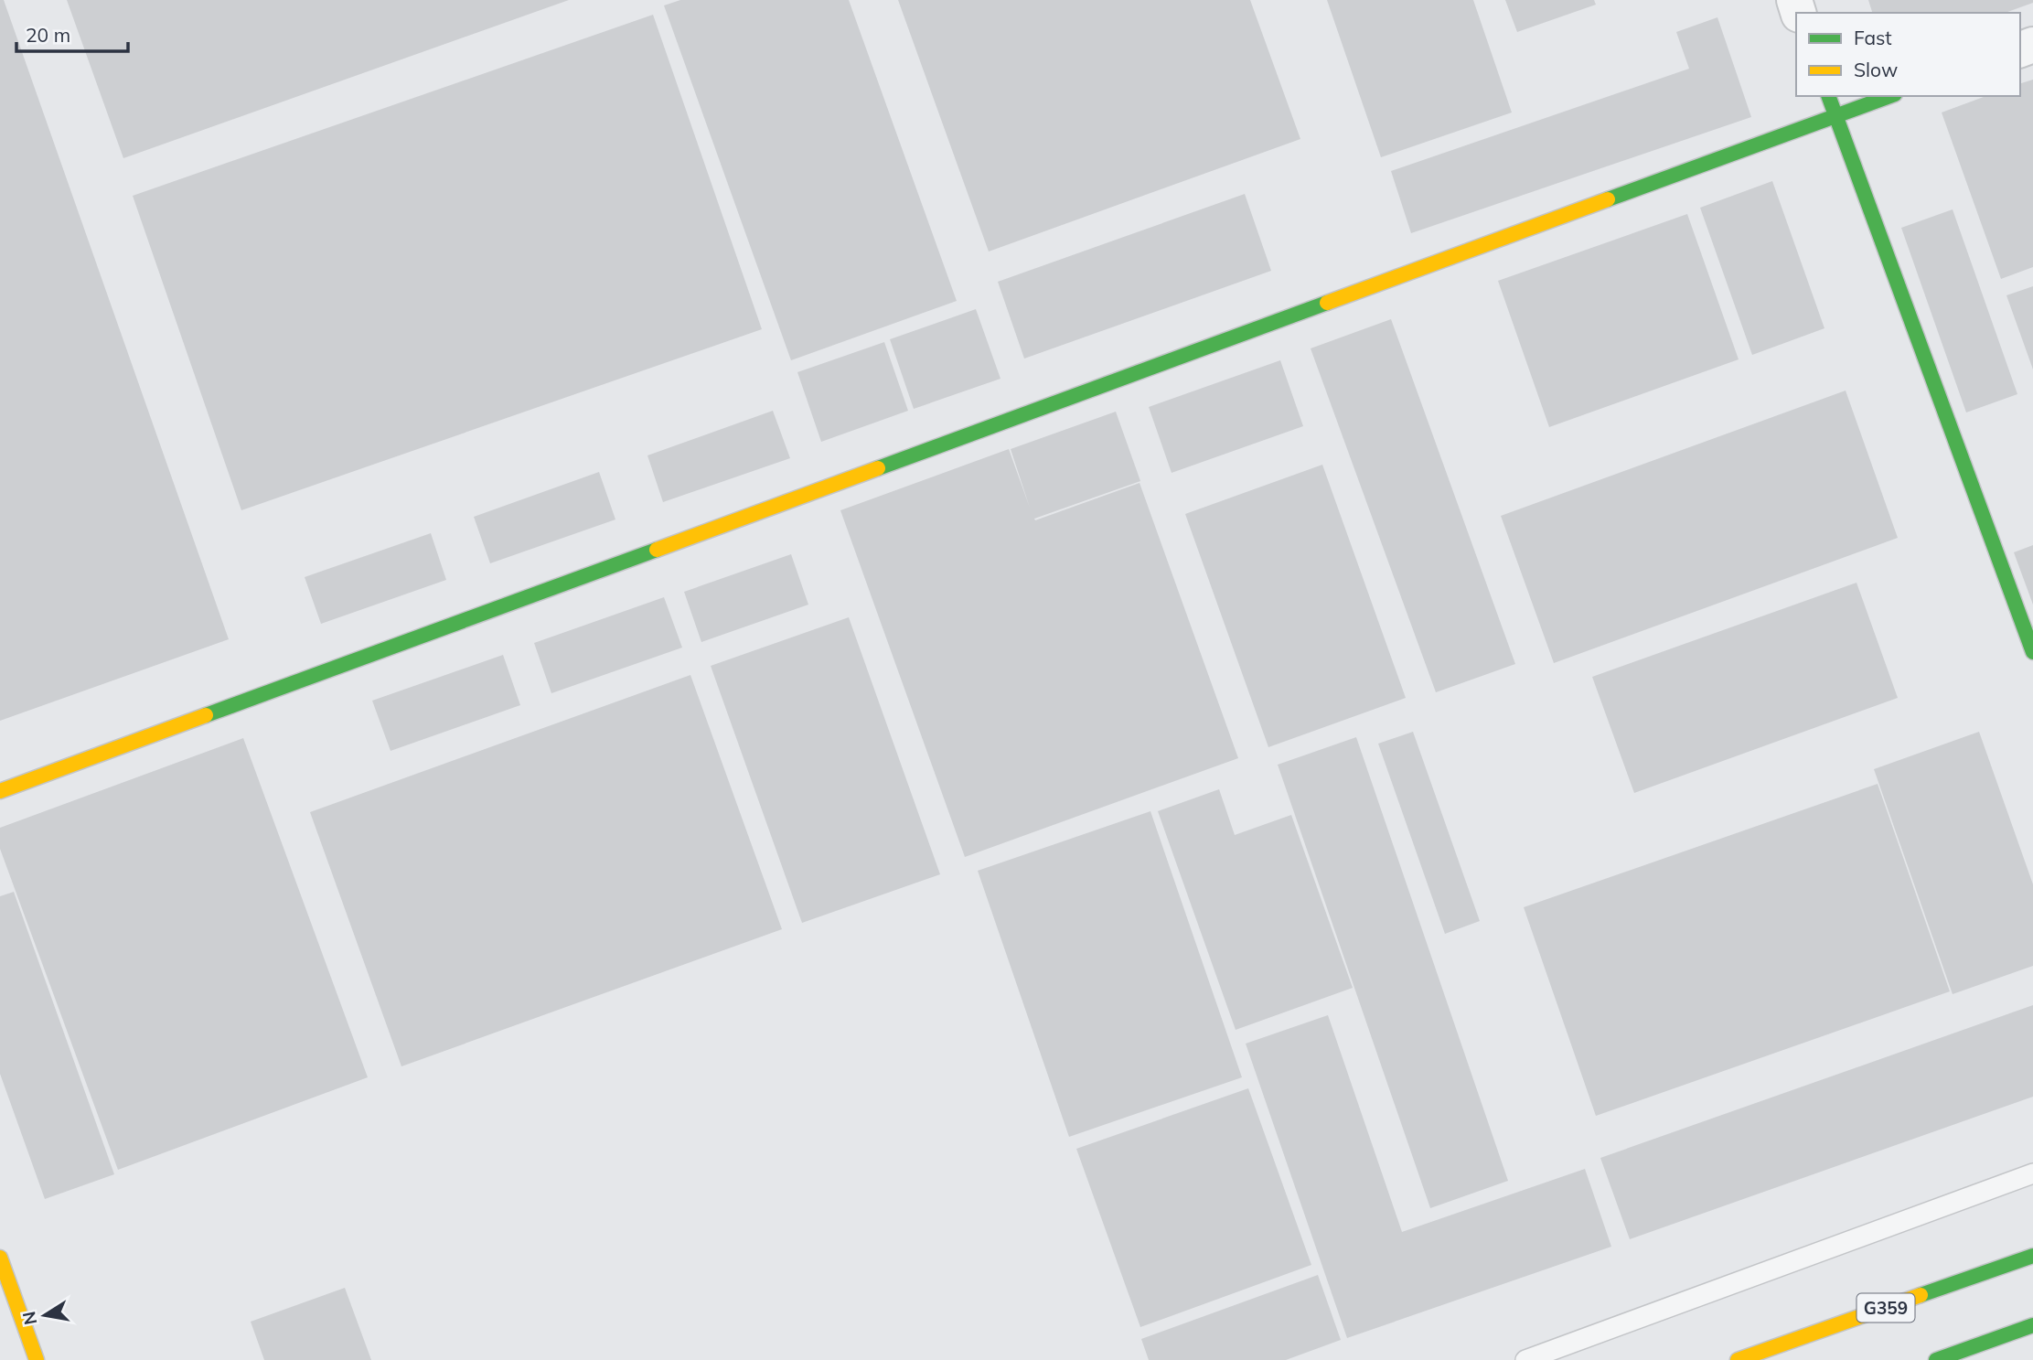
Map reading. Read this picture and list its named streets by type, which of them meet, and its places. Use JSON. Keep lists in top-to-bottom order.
{
  "streets": {
    "main road": ["G359"]
  },
  "legend": ["Fast", "Slow"],
  "scale_bar": "20 m",
  "north": "left"
}
